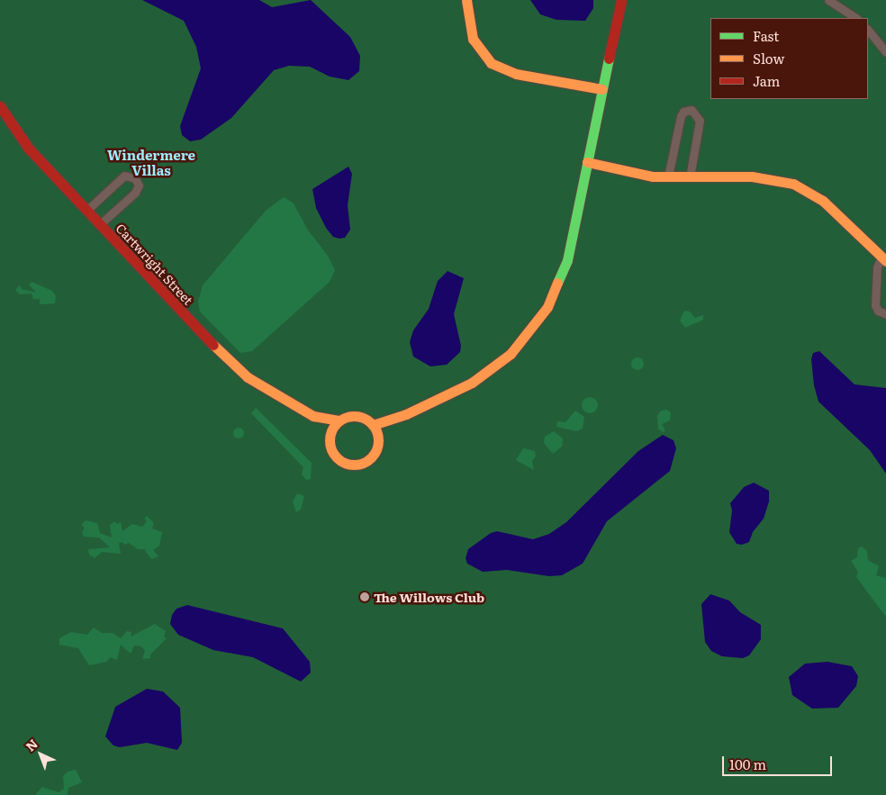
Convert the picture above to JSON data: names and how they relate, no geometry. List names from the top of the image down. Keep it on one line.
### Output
{"streets":{"street":["Cartwright Street"]},"districts":["Windermere Villas"],"places":["The Willows Club"],"legend":["Fast","Slow","Jam"],"scale_bar":"100 m","north":"top left"}
